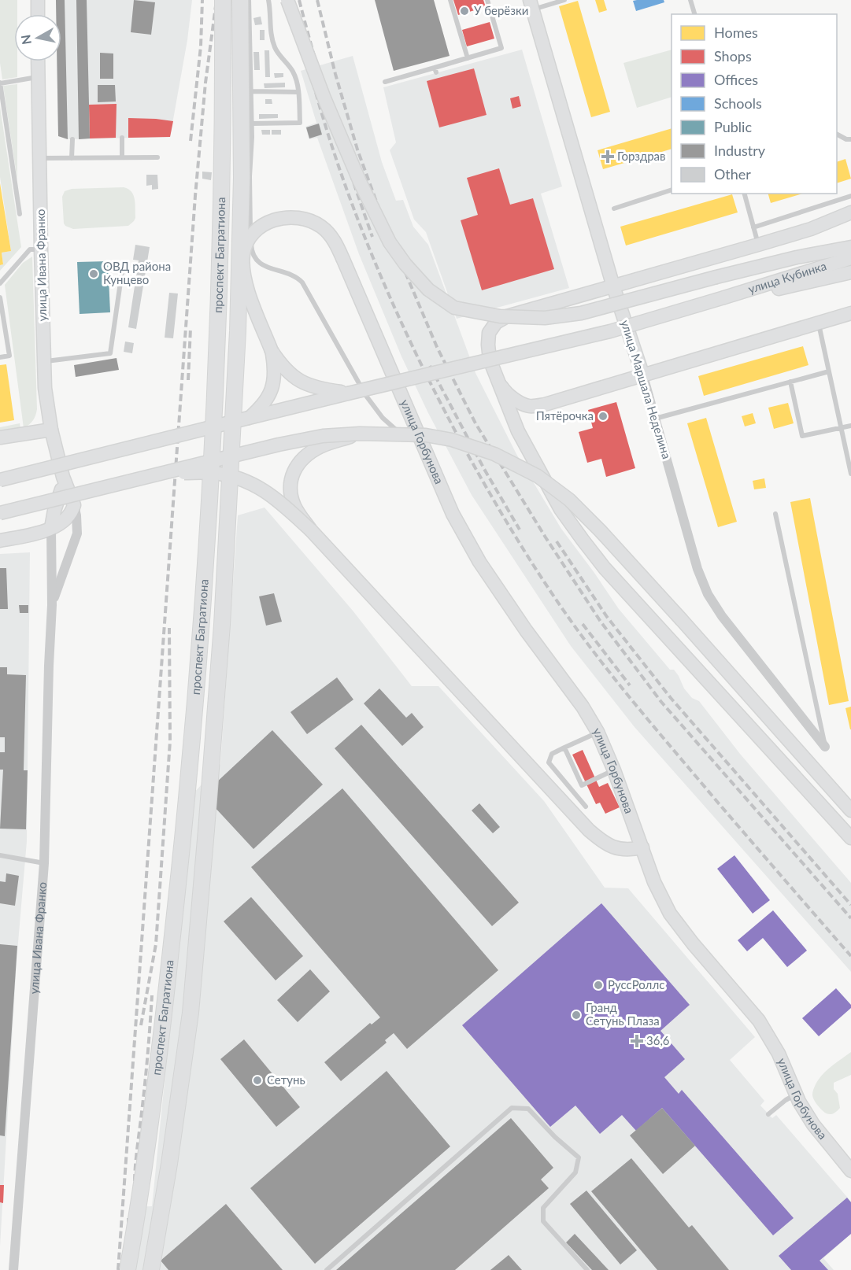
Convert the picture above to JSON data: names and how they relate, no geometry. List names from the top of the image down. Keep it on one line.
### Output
{"streets":{"main road":["проспект Багратиона"],"street":["улица Ивана Франко","улица Кубинка","улица Маршала Неделина","улица Горбунова"]},"places":{"other":["У берёзки","ОВД района Кунцево","Пятёрочка","РуссРоллс","Гранд Сетунь Плаза","Сетунь"],"health":["Горздрав","36,6"]},"legend":["Homes","Shops","Offices","Schools","Public","Industry","Other"],"north":"left"}
